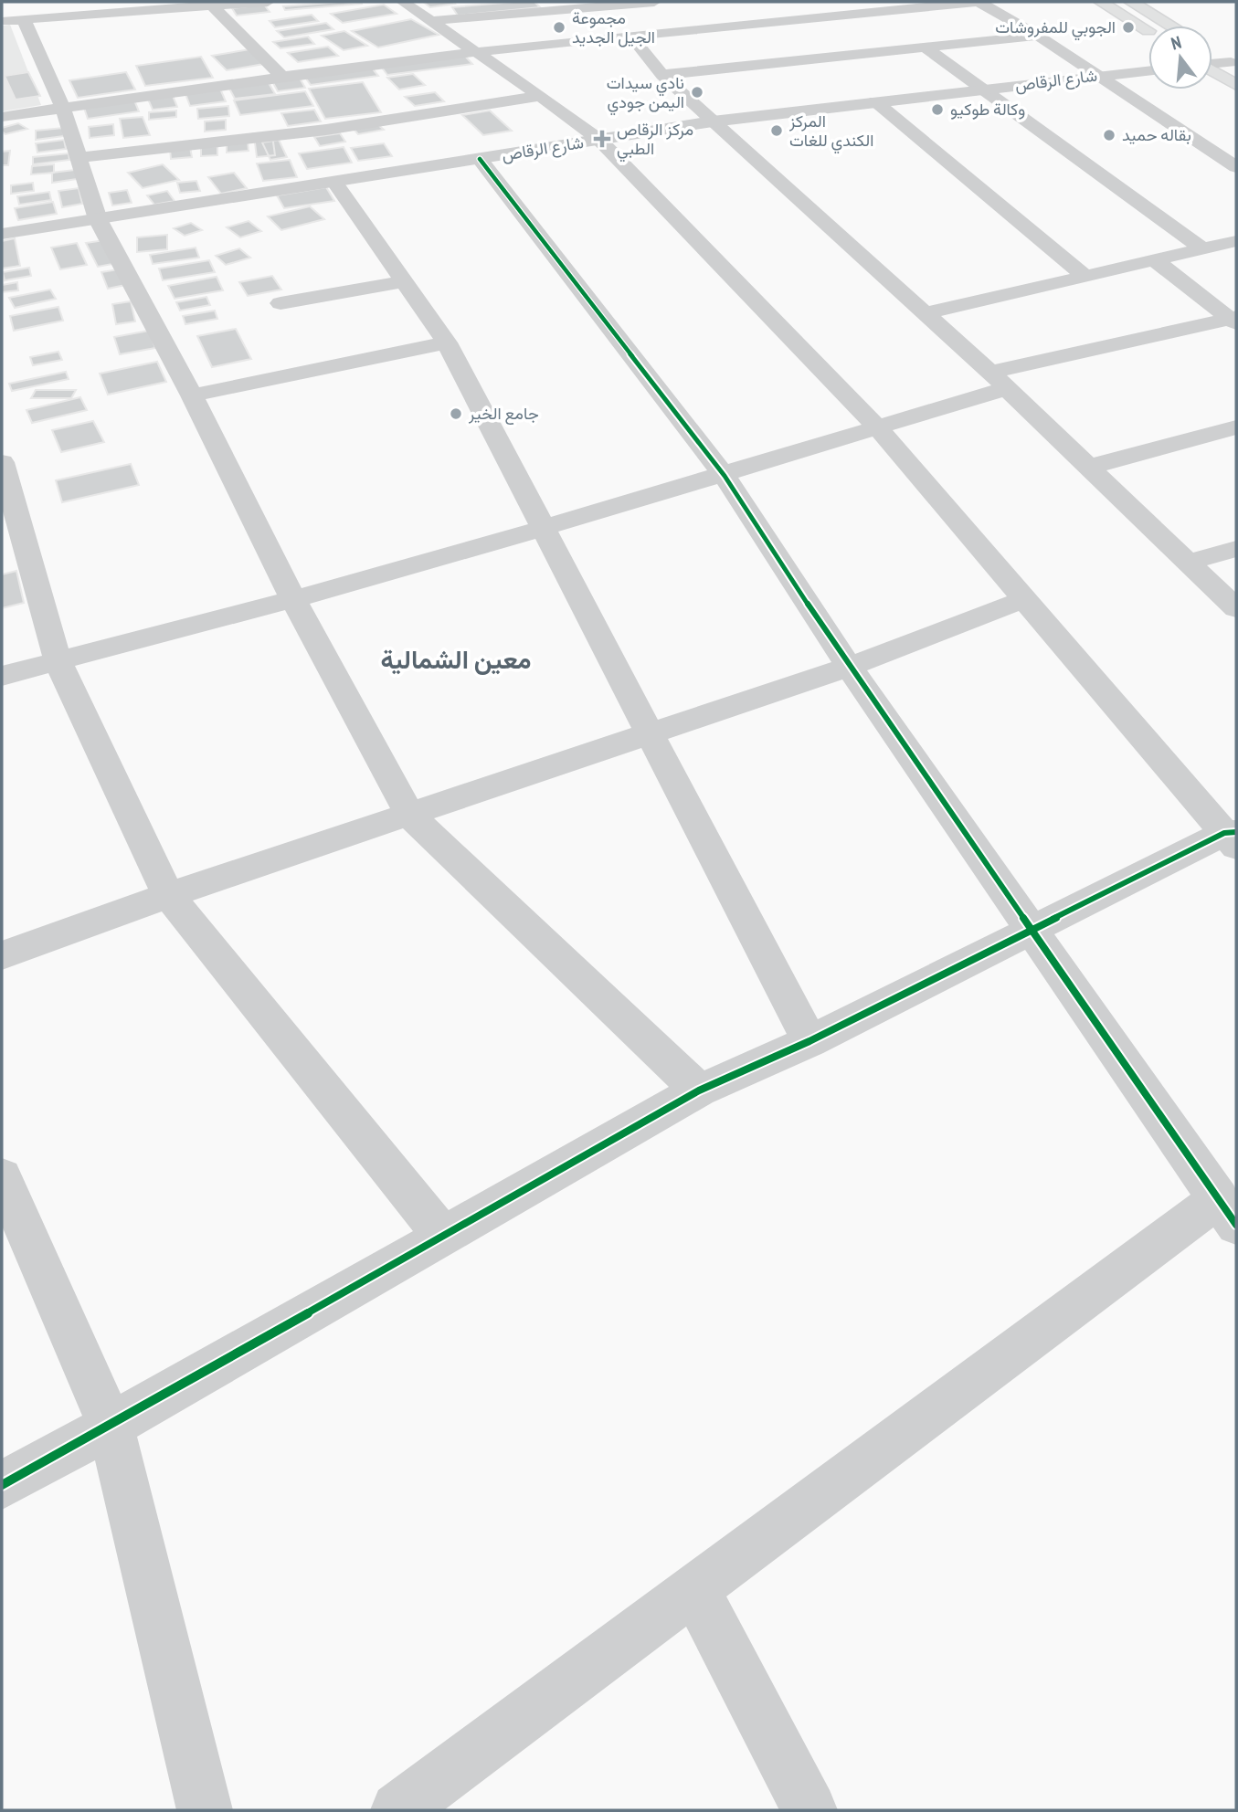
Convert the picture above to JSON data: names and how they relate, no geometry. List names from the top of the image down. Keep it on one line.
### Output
{"streets":{"street":["شارع الرقاص"]},"districts":["معين الشمالية"],"places":{"other":["مجموعة الجيل الجديد","الجوبي للمفروشات","نادي سيدات اليمن جودي","وكالة طوكيو","المركز الكندي للغات","بقاله حميد","جامع الخير"],"health":["مركز الرقاص الطبي"]},"north":"top"}
